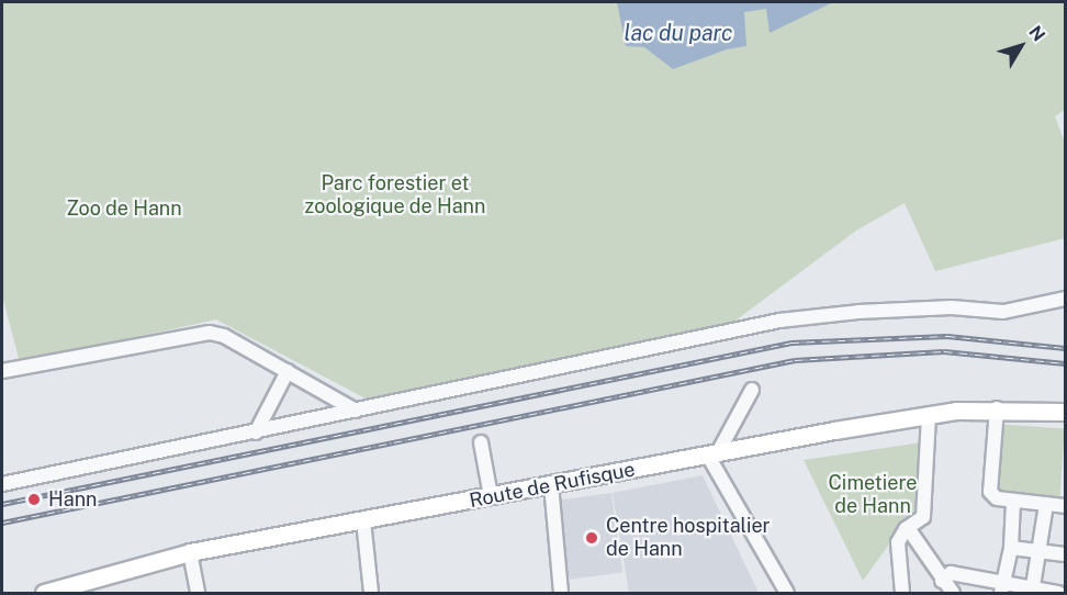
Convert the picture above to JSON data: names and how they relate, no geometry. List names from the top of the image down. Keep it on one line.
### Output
{"streets":{"main road":["Route de Rufisque"]},"water":["lac du parc"],"parks":["Parc forestier et zoologique de Hann","Zoo de Hann","Cimetiere de Hann"],"places":["Hann","Centre hospitalier de Hann"],"north":"top right"}
